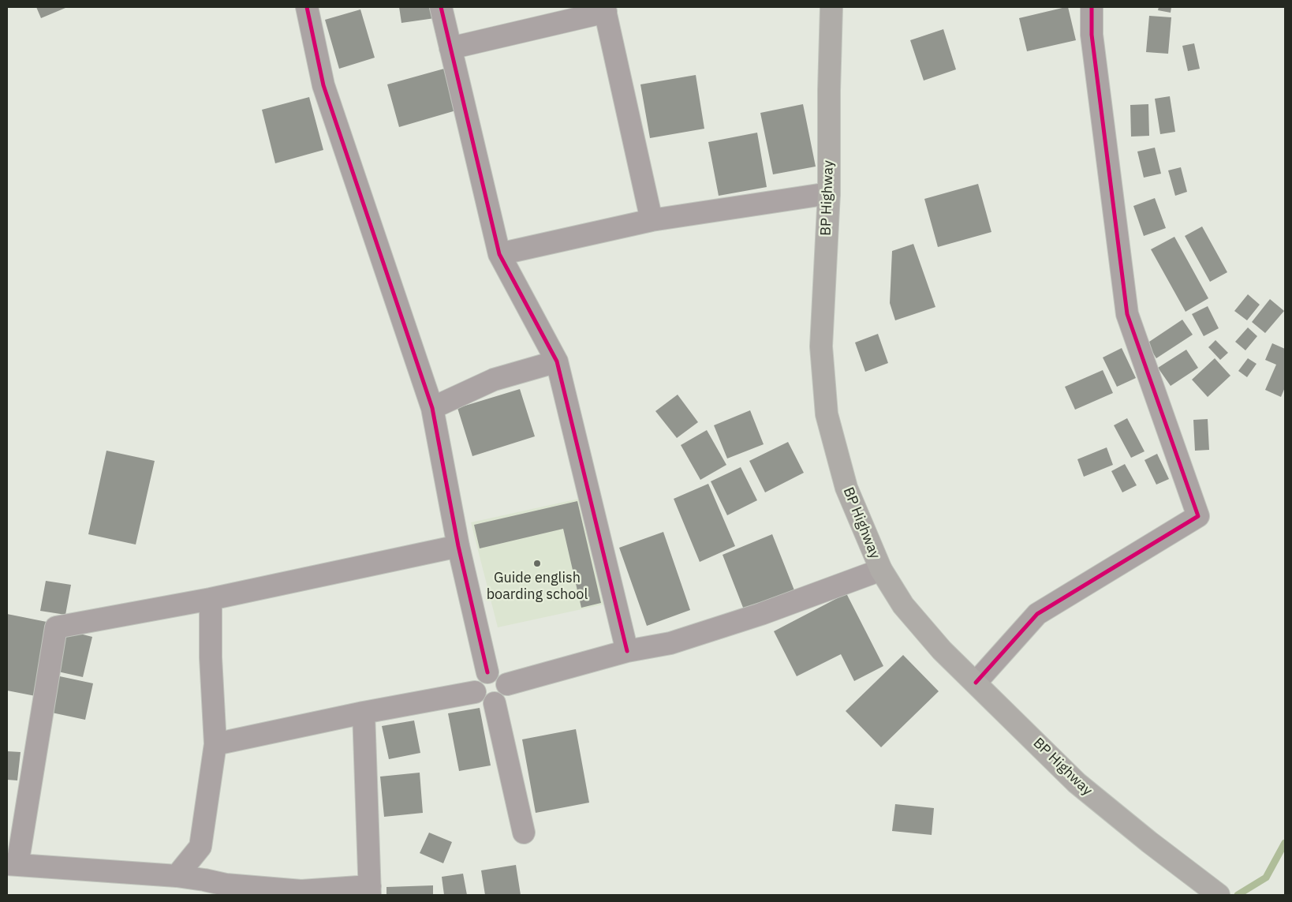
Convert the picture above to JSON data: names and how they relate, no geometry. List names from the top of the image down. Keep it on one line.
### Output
{"streets":{"highway":["BP Highway"]},"places":["Guide english boarding school"]}
